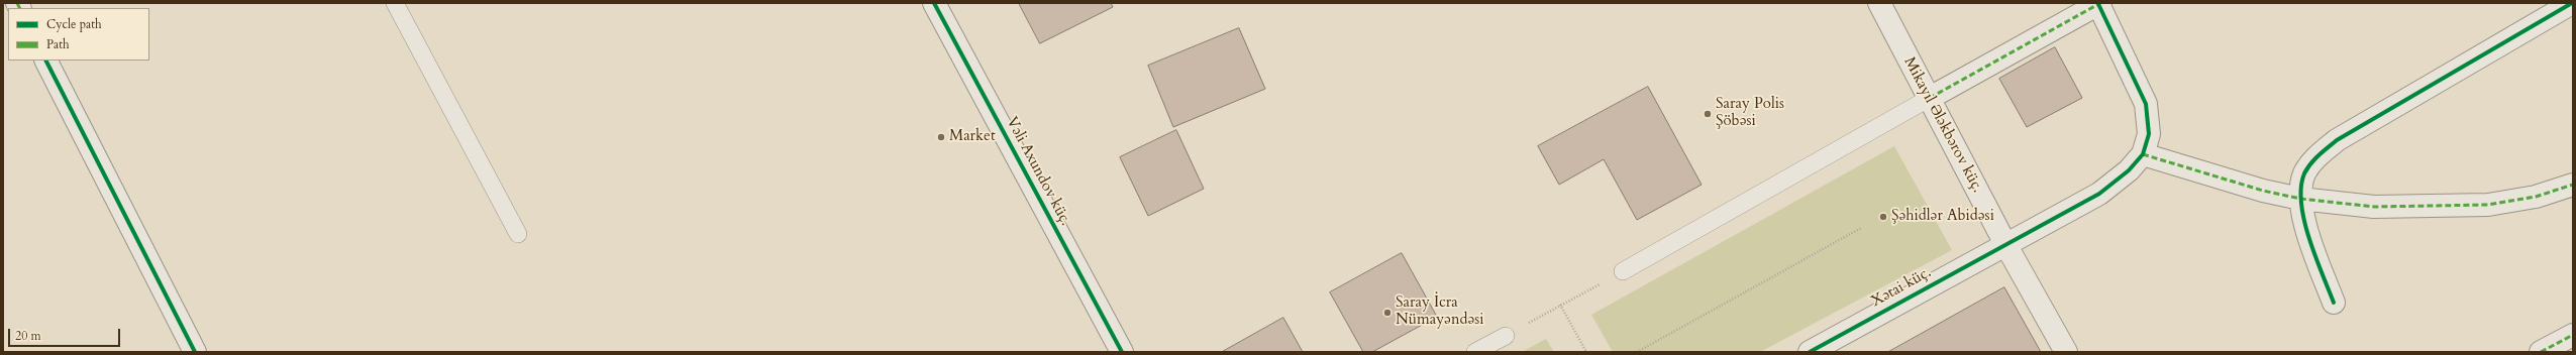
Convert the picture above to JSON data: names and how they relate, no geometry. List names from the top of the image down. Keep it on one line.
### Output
{"streets":{"street":["Mikayıl Ələkbərov küç.","Vəli Axundov küç.","Xətai küç."]},"crossings":[["Mikayıl Ələkbərov küç.","Xətai küç."]],"places":["Saray Polis Şöbəsi","Market","Şəhidlər Abidəsi","Saray İcra Nümayəndəsi"],"legend":["Cycle path","Path"],"scale_bar":"20 m"}
